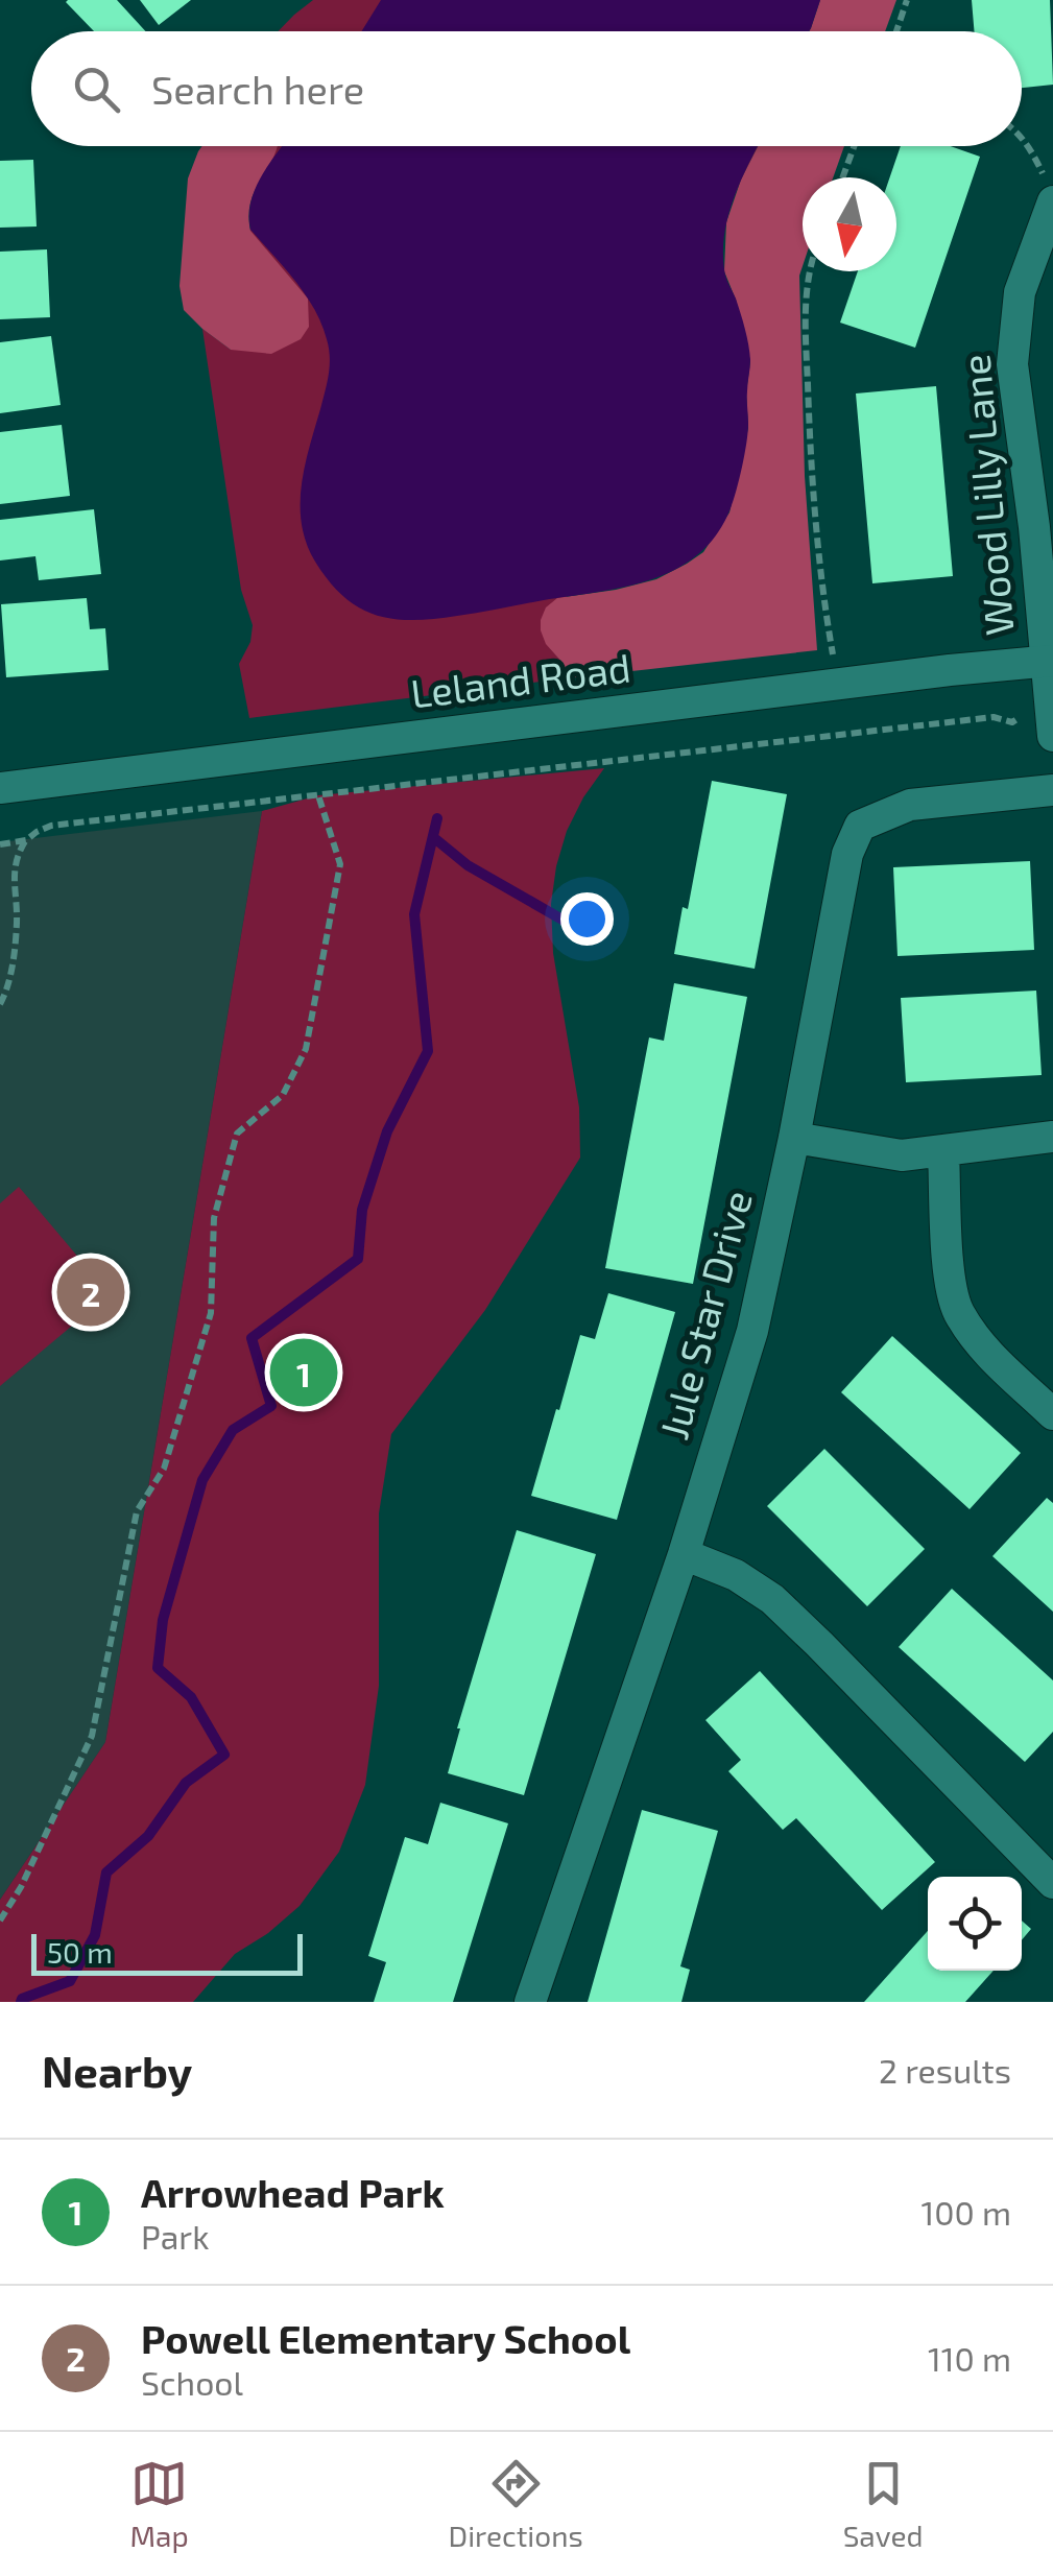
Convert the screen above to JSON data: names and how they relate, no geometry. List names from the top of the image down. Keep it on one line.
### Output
{"streets":{"street":["Wood Lilly Lane","Leland Road","Jule Star Drive"]},"crossings":[["Wood Lilly Lane","Leland Road"]],"scale_bar":"50 m","north":"bottom","page":{"search":"Search here","pins":["2","1"],"scale":"50 m","heading":["Nearby","2 results"],"list":[{"mark":"1","name":"Arrowhead Park","note":"Park","value":"100 m"},{"mark":"2","name":"Powell Elementary School","note":"School","value":"110 m"}],"nav":["Map","Directions","Saved"]}}
